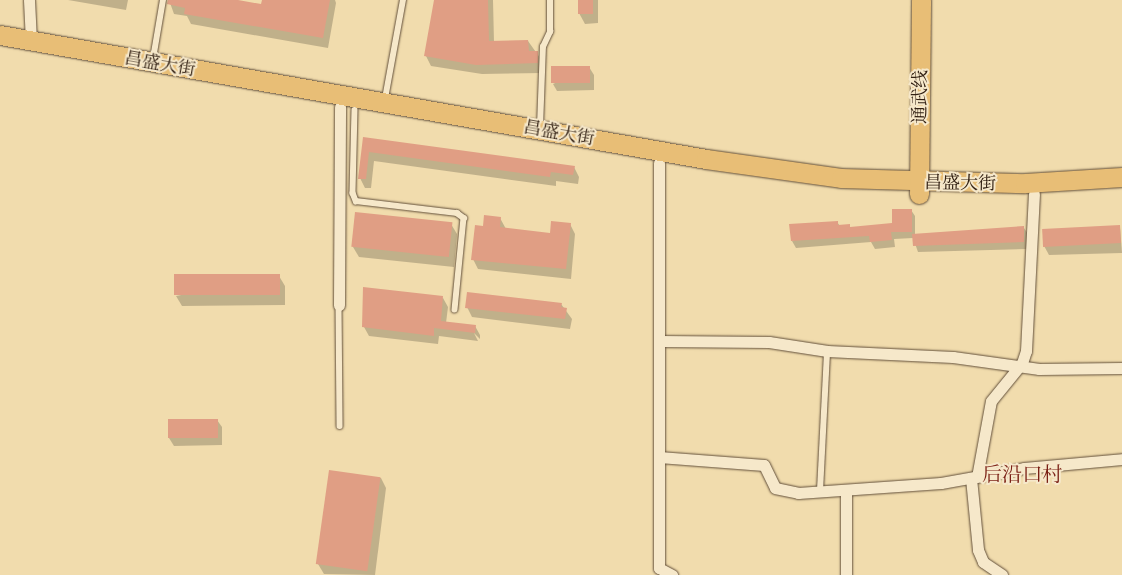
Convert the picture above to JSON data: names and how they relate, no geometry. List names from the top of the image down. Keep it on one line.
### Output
{"streets":{"highway":["昌盛大街","通武线"]},"crossings":[["昌盛大街","通武线"]],"districts":["后沿口村"]}
